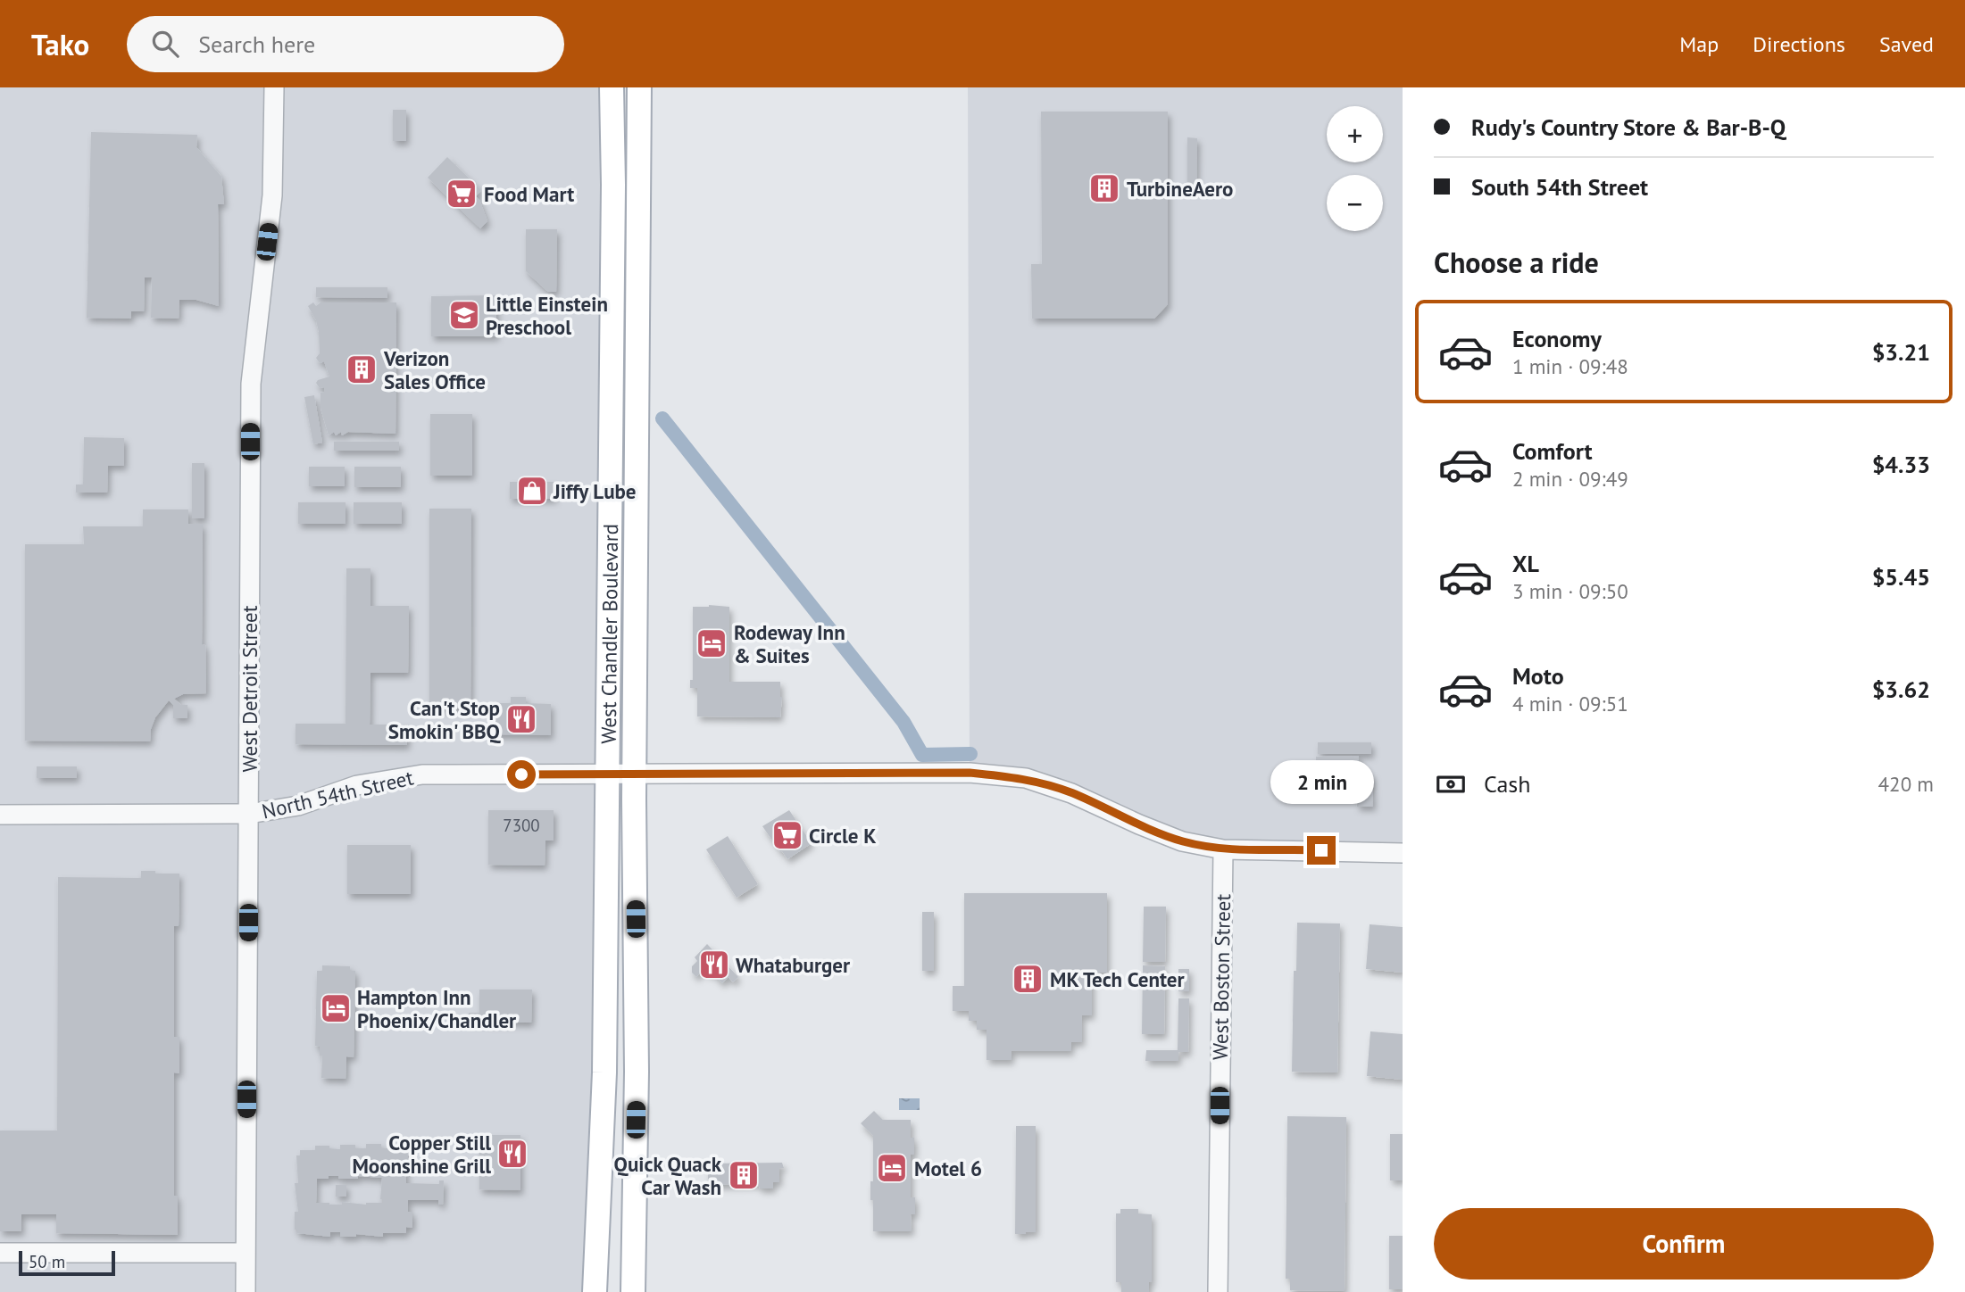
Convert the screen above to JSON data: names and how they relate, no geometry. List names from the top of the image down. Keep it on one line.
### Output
{"streets":{"main road":["West Chandler Boulevard"],"street":["West Detroit Street","North 54th Street","West Boston Street"]},"crossings":[["West Chandler Boulevard","North 54th Street"],["West Detroit Street","North 54th Street"],["North 54th Street","West Boston Street"]],"places":{"building":["TurbineAero","Verizon Sales Office","MK Tech Center","Quick Quack Car Wash"],"supermarket":["Food Mart","Circle K"],"school or university":["Little Einstein Preschool"],"shop":["Jiffy Lube"],"hotel":["Rodeway Inn & Suites","Hampton Inn Phoenix/Chandler","Motel 6"],"restaurant":["Can't Stop Smokin' BBQ","Whataburger","Copper Still Moonshine Grill"]},"house_numbers":["7300"],"scale_bar":"50 m","page":{"header":"Tako","search":"Search here","nav":["Map","Directions","Saved"],"banner":["Rudy's Country Store & Bar-B-Q","South 54th Street"],"map_buttons":["+","−"],"heading":"Choose a ride","list":[{"name":"Economy","note":"1 min · 09:48","value":"$3.21"},{"name":"Comfort","note":"2 min · 09:49","value":"$4.33"},{"name":"XL","note":"3 min · 09:50","value":"$5.45"},{"name":"Moto","note":"4 min · 09:51","value":"$3.62"}],"pay":["Cash","420 m"],"bubble":"2 min","buttons":"Confirm","scale":"50 m"}}
